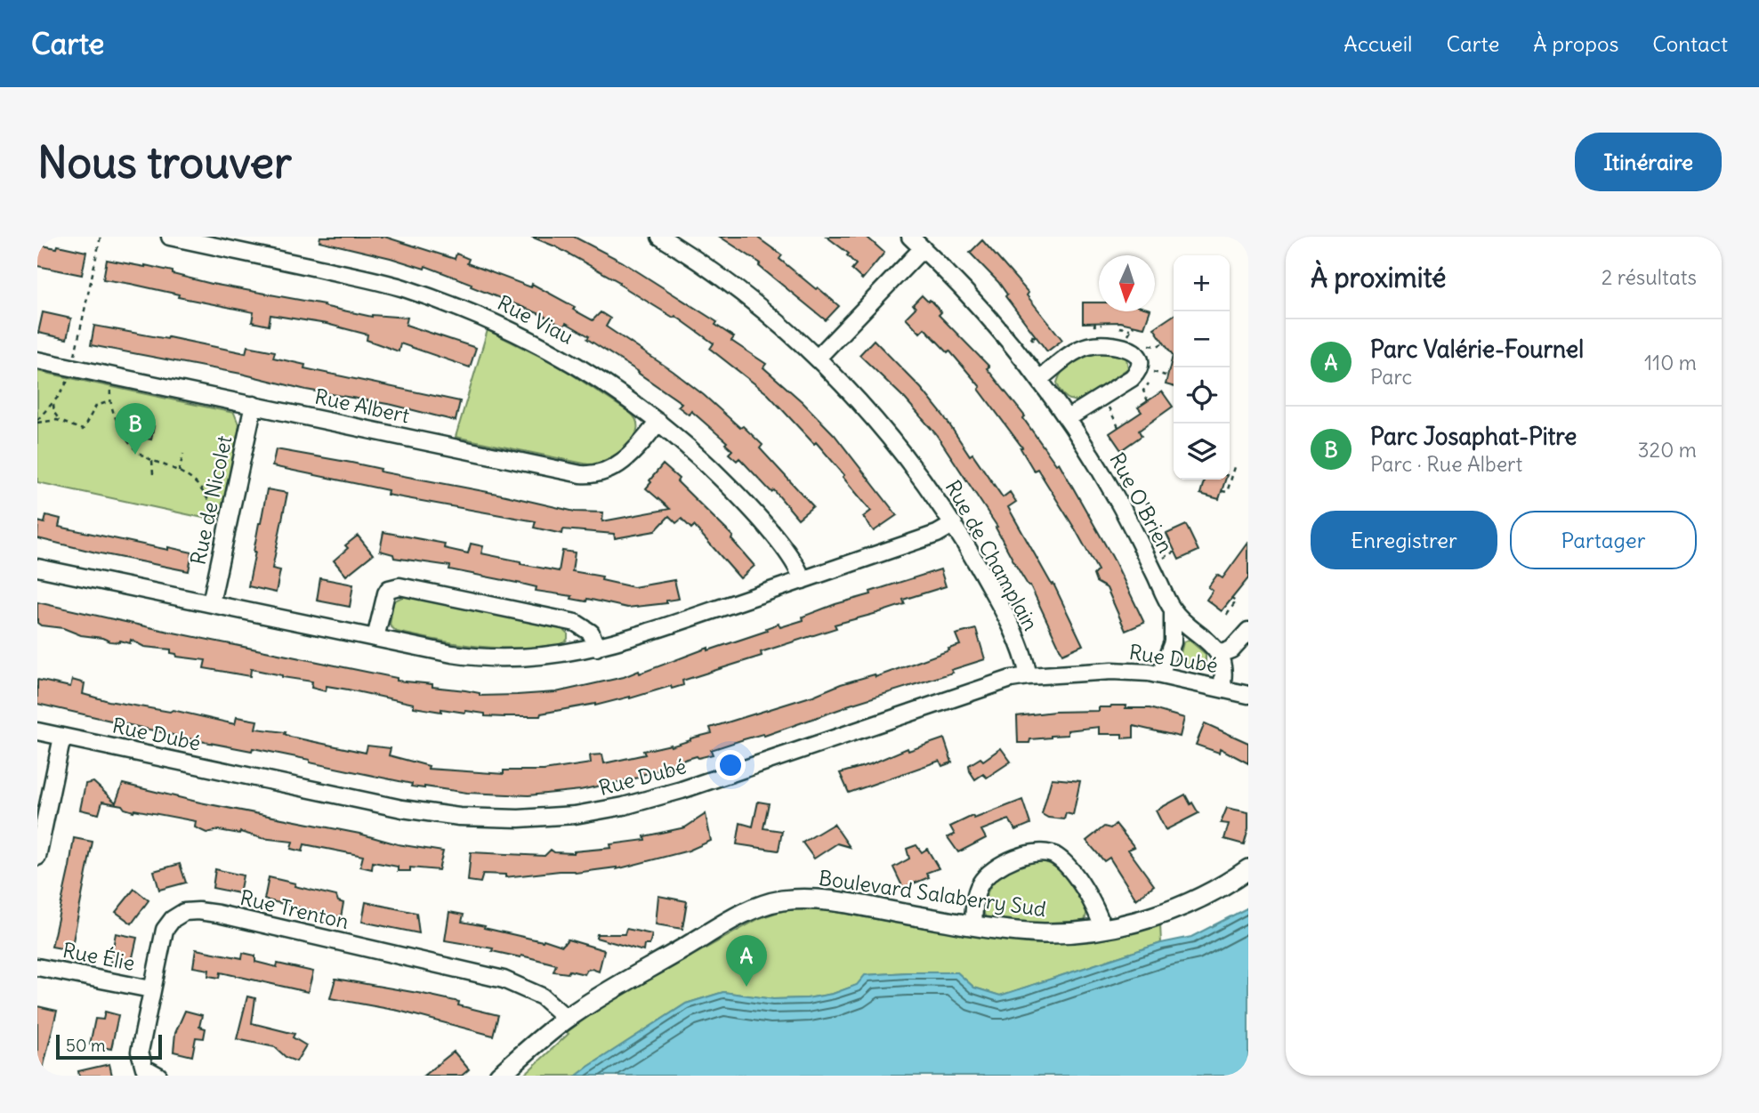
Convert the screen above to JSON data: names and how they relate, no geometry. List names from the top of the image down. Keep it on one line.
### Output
{"streets":{"street":["Rue Viau","Rue Albert","Rue de Nicolet","Rue O'Brien","Rue de Champlain","Rue Dubé","Boulevard Salaberry Sud","Rue Trenton","Rue Élie"]},"crossings":[["Rue Viau","Rue Albert"],["Rue Albert","Rue de Nicolet"],["Rue O'Brien","Rue Dubé"],["Rue de Champlain","Rue Dubé"],["Boulevard Salaberry Sud","Rue Trenton"],["Rue Trenton","Rue Élie"]],"scale_bar":"50 m","north":"bottom","page":{"header":"Carte","nav":["Accueil","Carte","À propos","Contact"],"buttons":["Itinéraire",["Enregistrer","Partager"]],"title":"Nous trouver","heading":["À proximité","2 résultats"],"map_buttons":["+","−"],"list":[{"mark":"A","name":"Parc Valérie-Fournel","note":"Parc","value":"110 m"},{"mark":"B","name":"Parc Josaphat-Pitre","note":"Parc · Rue Albert","value":"320 m"}],"pins":["B","A"],"scale":"50 m"}}
